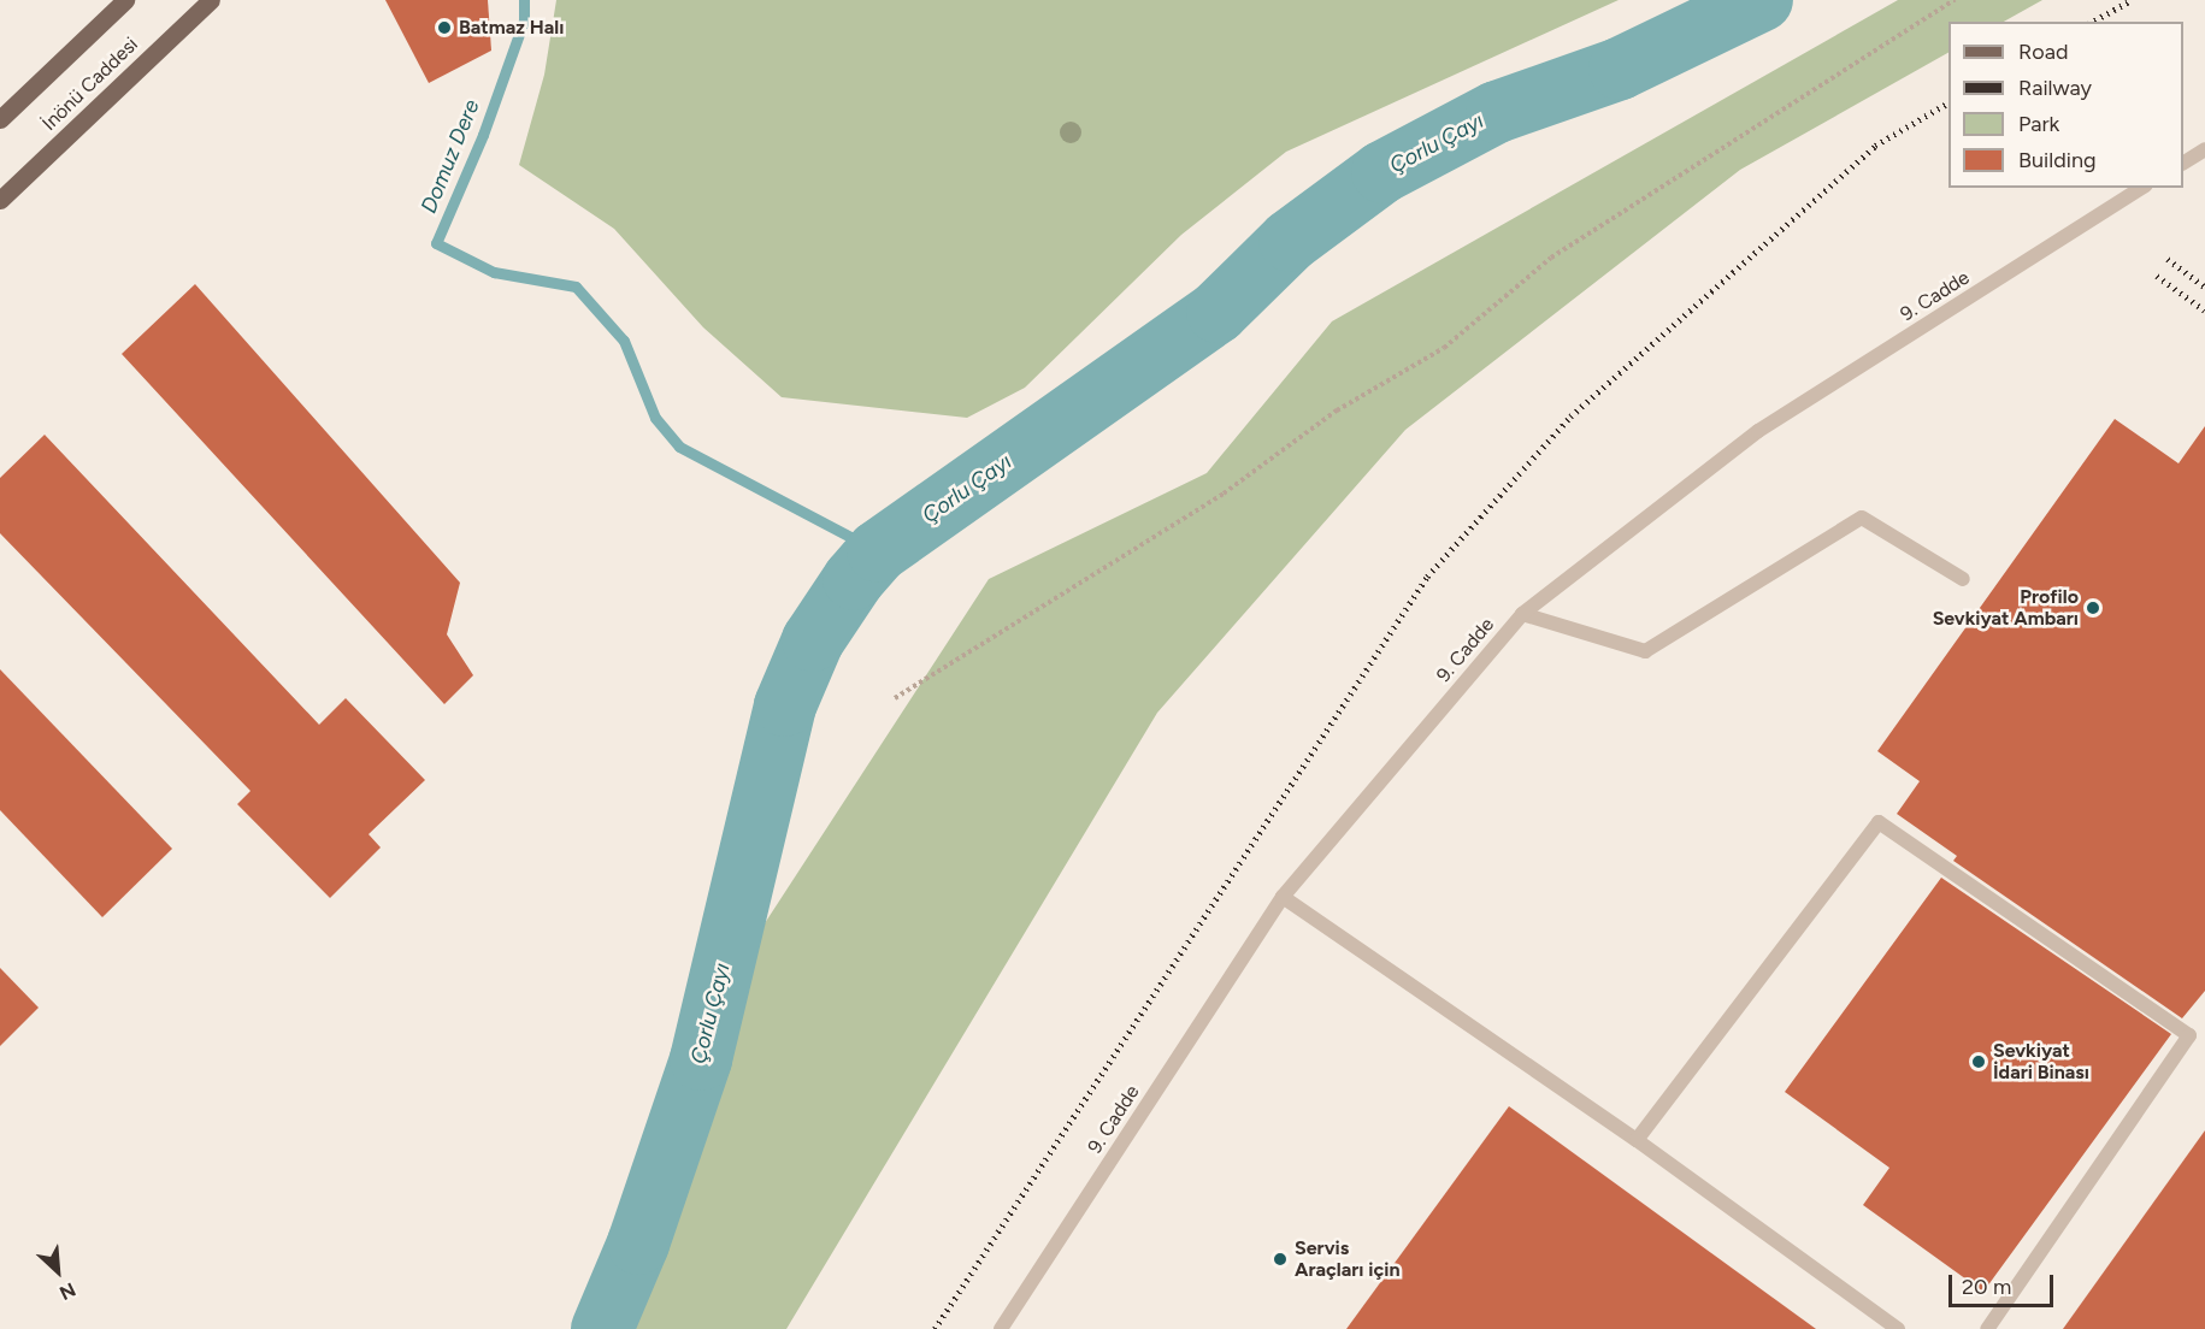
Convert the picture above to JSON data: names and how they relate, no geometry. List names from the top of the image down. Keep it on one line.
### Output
{"streets":{"main road":["İnönü Caddesi"],"lane":["9. Cadde"]},"water":["Çorlu Çayı","Domuz Dere"],"places":["Batmaz Halı","Profilo Sevkiyat Ambarı","Sevkiyat İdari Binası","Servis Araçları için"],"legend":["Road","Railway","Park","Building"],"scale_bar":"20 m","north":"bottom right"}
